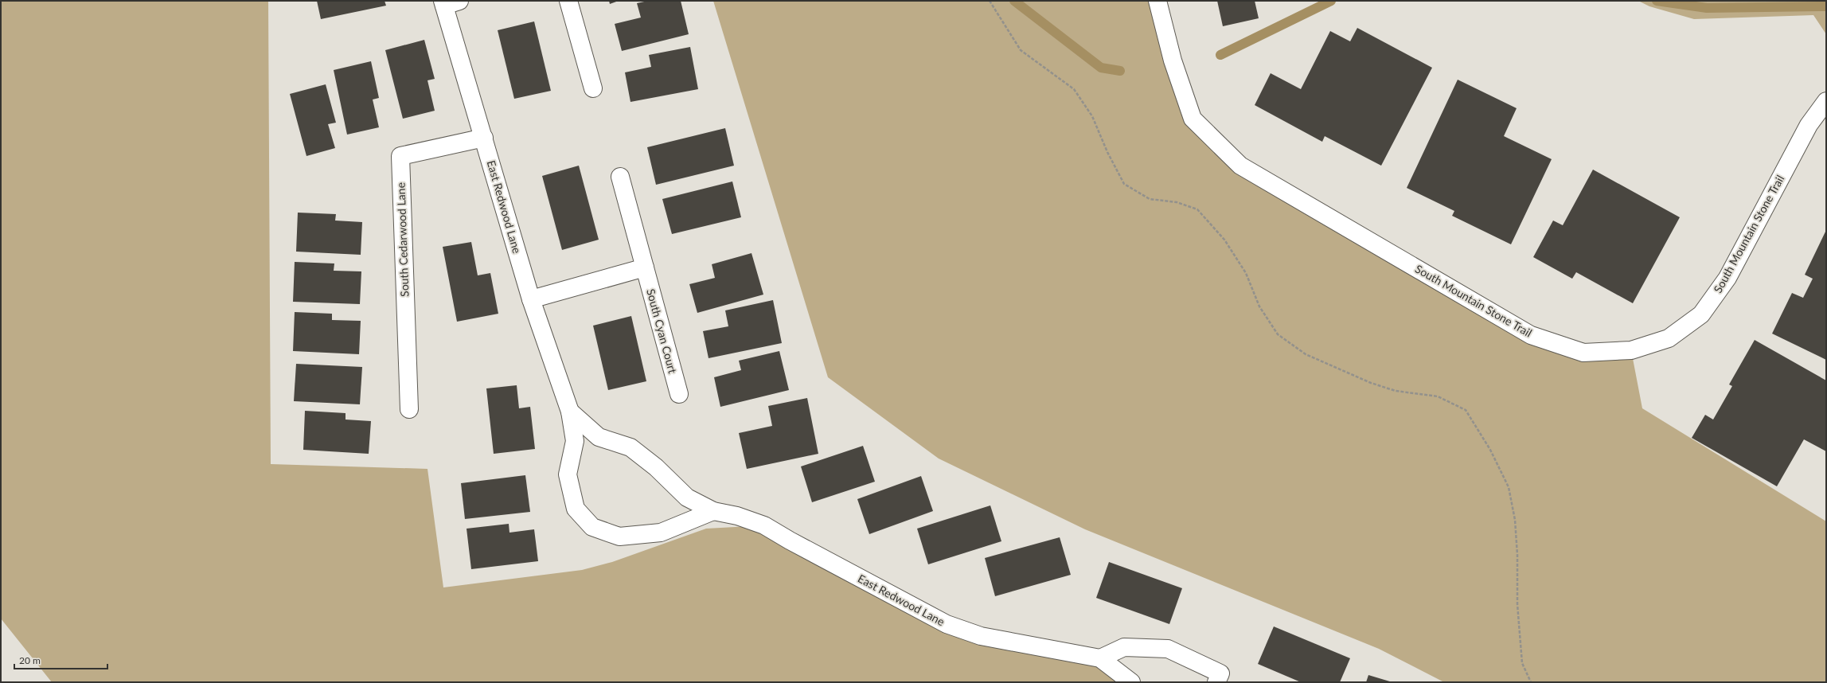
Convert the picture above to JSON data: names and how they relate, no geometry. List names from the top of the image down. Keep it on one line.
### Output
{"streets":{"street":["East Redwood Lane","South Mountain Stone Trail","South Cedarwood Lane","South Cyan Court"]},"crossings":[["East Redwood Lane","South Cedarwood Lane"]],"scale_bar":"20 m"}
